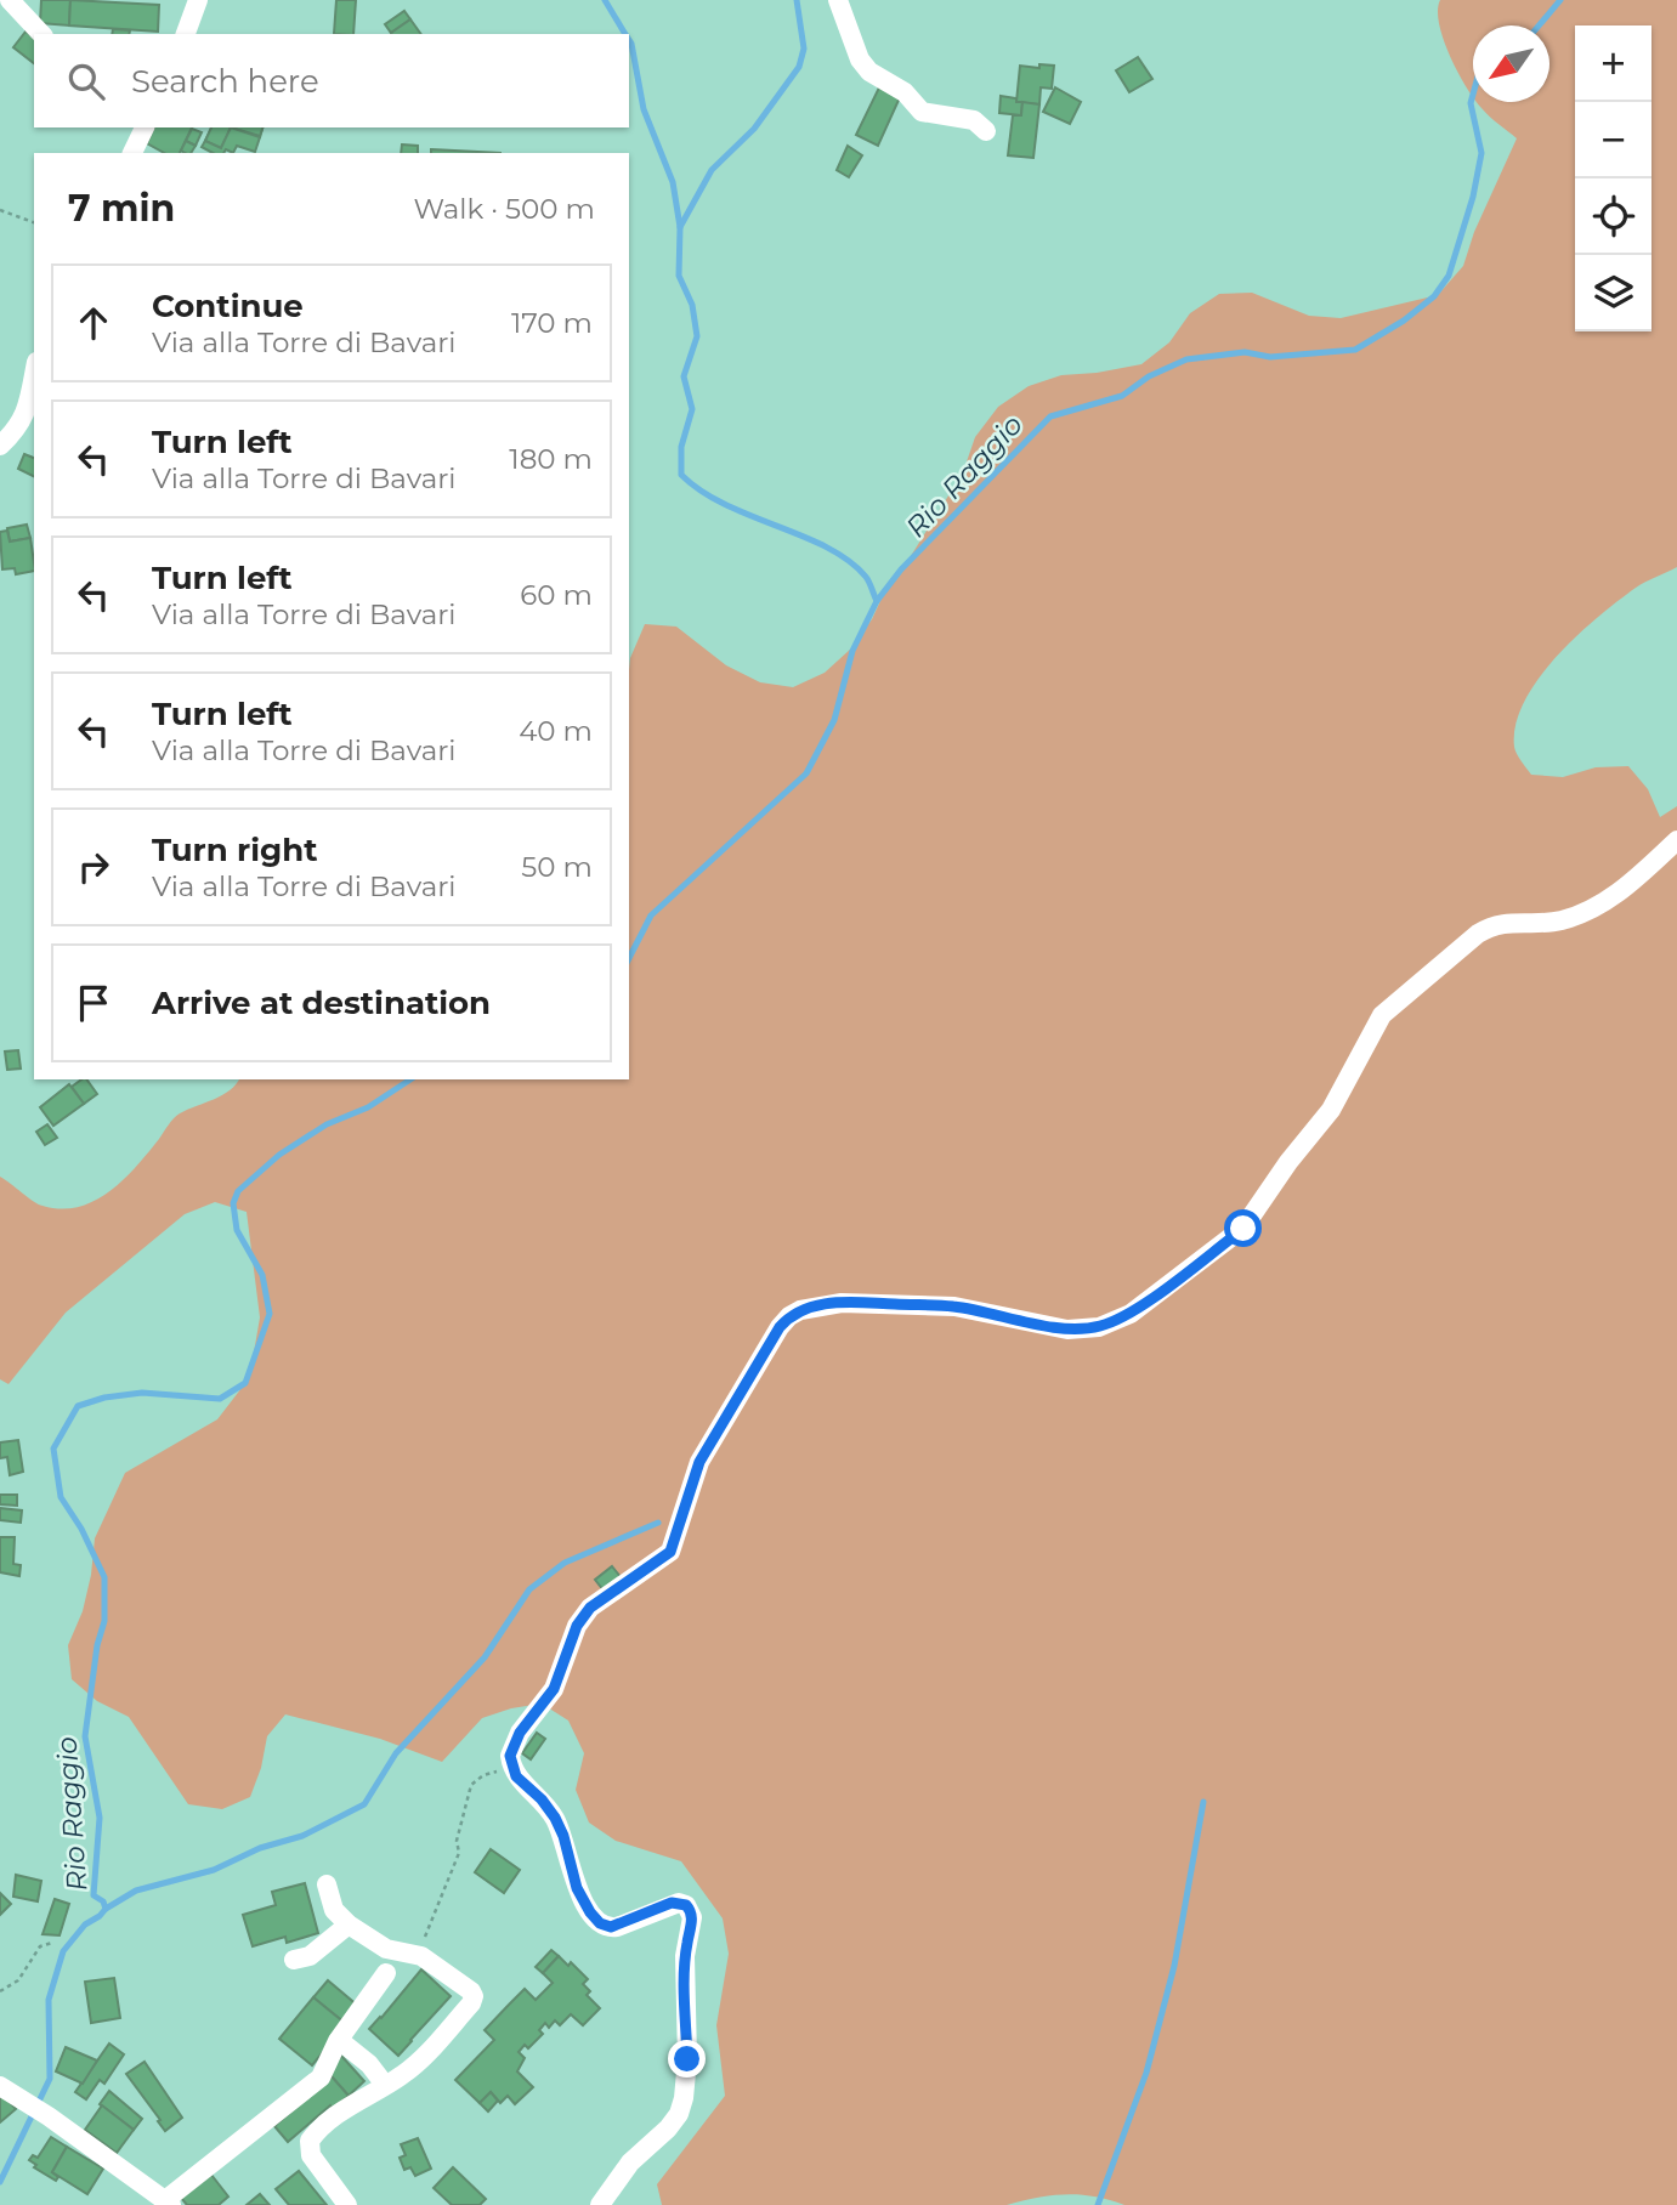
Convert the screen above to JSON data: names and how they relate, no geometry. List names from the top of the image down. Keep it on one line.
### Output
{"water":["Rio Raggio"],"north":"bottom left","page":{"map_buttons":["+","−"],"search":"Search here","heading":["7 min","Walk · 500 m"],"list":[["Continue","Via alla Torre di Bavari","170 m"],["Turn left","Via alla Torre di Bavari","180 m"],["Turn left","Via alla Torre di Bavari","60 m"],["Turn left","Via alla Torre di Bavari","40 m"],["Turn right","Via alla Torre di Bavari","50 m"],"Arrive at destination"]}}
